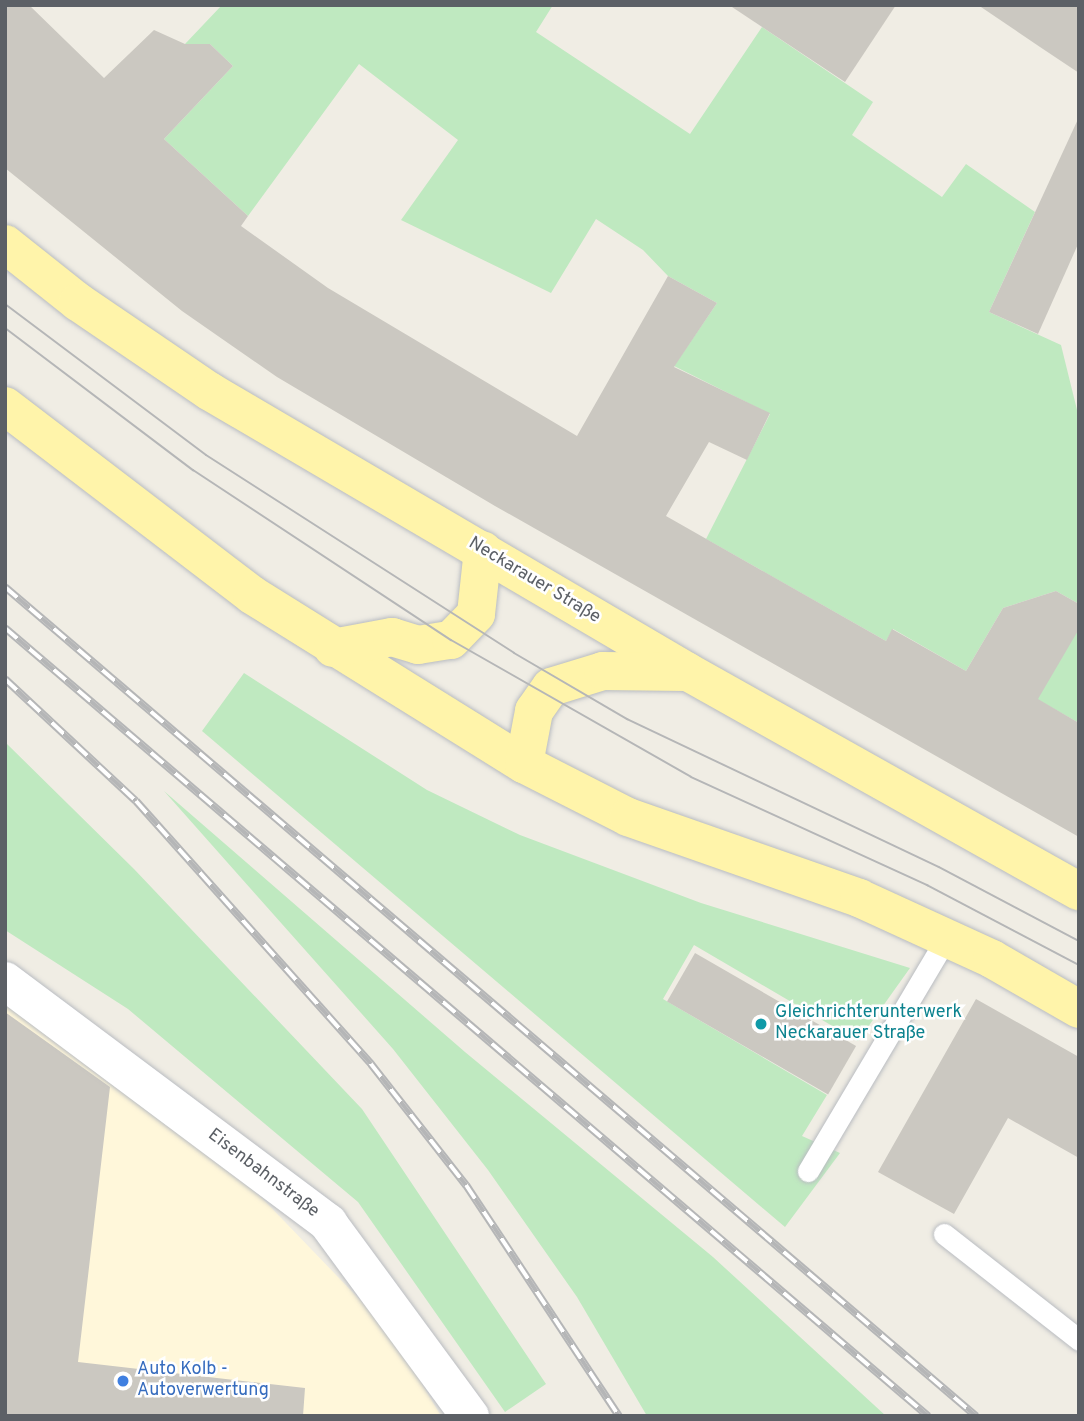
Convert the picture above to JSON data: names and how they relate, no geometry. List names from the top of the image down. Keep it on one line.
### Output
{"streets":{"main road":["Neckarauer Straße"],"street":["Eisenbahnstraße"]},"places":["Gleichrichterunterwerk Neckarauer Straße","Auto Kolb - Autoverwertung"]}
